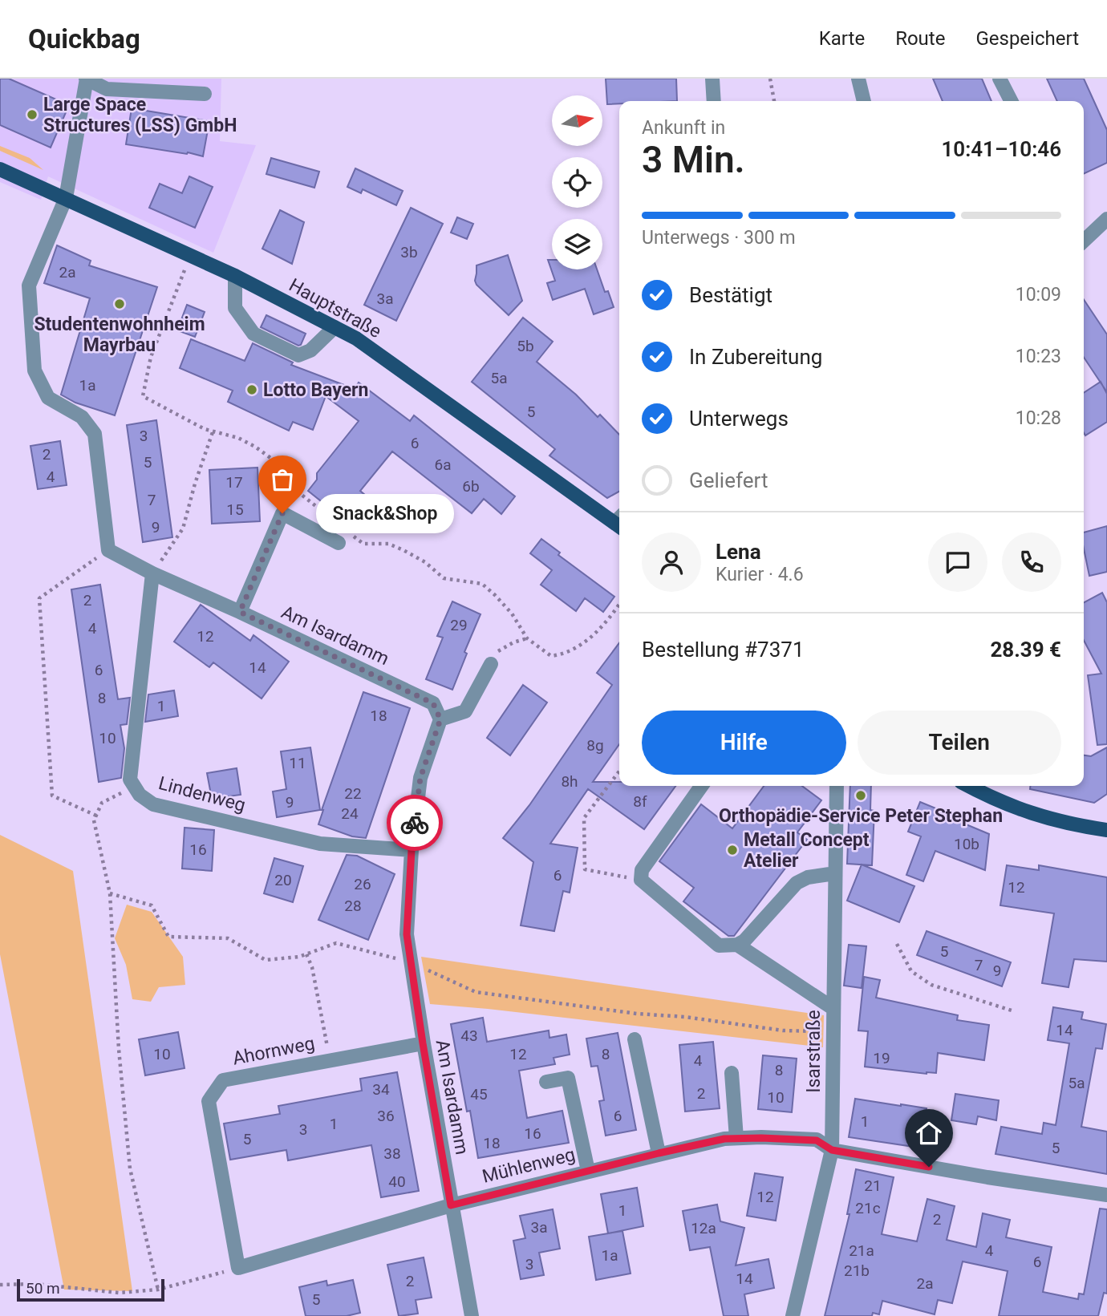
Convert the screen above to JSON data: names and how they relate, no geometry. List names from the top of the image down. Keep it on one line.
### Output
{"streets":{"main road":["Hauptstraße"],"street":["Am Isardamm","Lindenweg","Ahornweg","Isarstraße","Mühlenweg"]},"crossings":[["Am Isardamm","Lindenweg"],["Am Isardamm","Ahornweg"],["Am Isardamm","Mühlenweg"],["Ahornweg","Mühlenweg"],["Isarstraße","Mühlenweg"]],"places":["Large Space Structures (LSS) GmbH","Studentenwohnheim Mayrbau","Lotto Bayern","Snack&Shop","Orthopädie-Service Peter Stephan","Metall Concept Atelier"],"house_numbers":["3b","2a","3a","5b","5a","1a","5","3","6","2","5","6a","4","17","6b","7","15","9","2","29","4","12","14","6","8","1","18","10","8g","11","8h","22","8f","9","24","10b","16","6","20","26","12","28","5","7","9","14","43","10","12","8","19","4","8","5a","34","2","45","10","36","6","1","1","3","16","5","18","5","38","40","21","12","21c","1","2","3a","12a","21a","4","1a","6","3","21b","14","2","2a","5"],"scale_bar":"50 m","north":"right","page":{"header":"Quickbag","nav":["Karte","Route","Gespeichert"],"heading":["3 Min.","Ankunft in","10:41–10:46"],"panel":["Lena","Kurier · 4.6","Bestellung #7371","28.39 €"],"bar":"Unterwegs · 300 m","list":[["Bestätigt","10:09"],["In Zubereitung","10:23"],["Unterwegs","10:28"],"Geliefert"],"bubble":"Snack&Shop","buttons":["Hilfe","Teilen"],"scale":"50 m"}}
